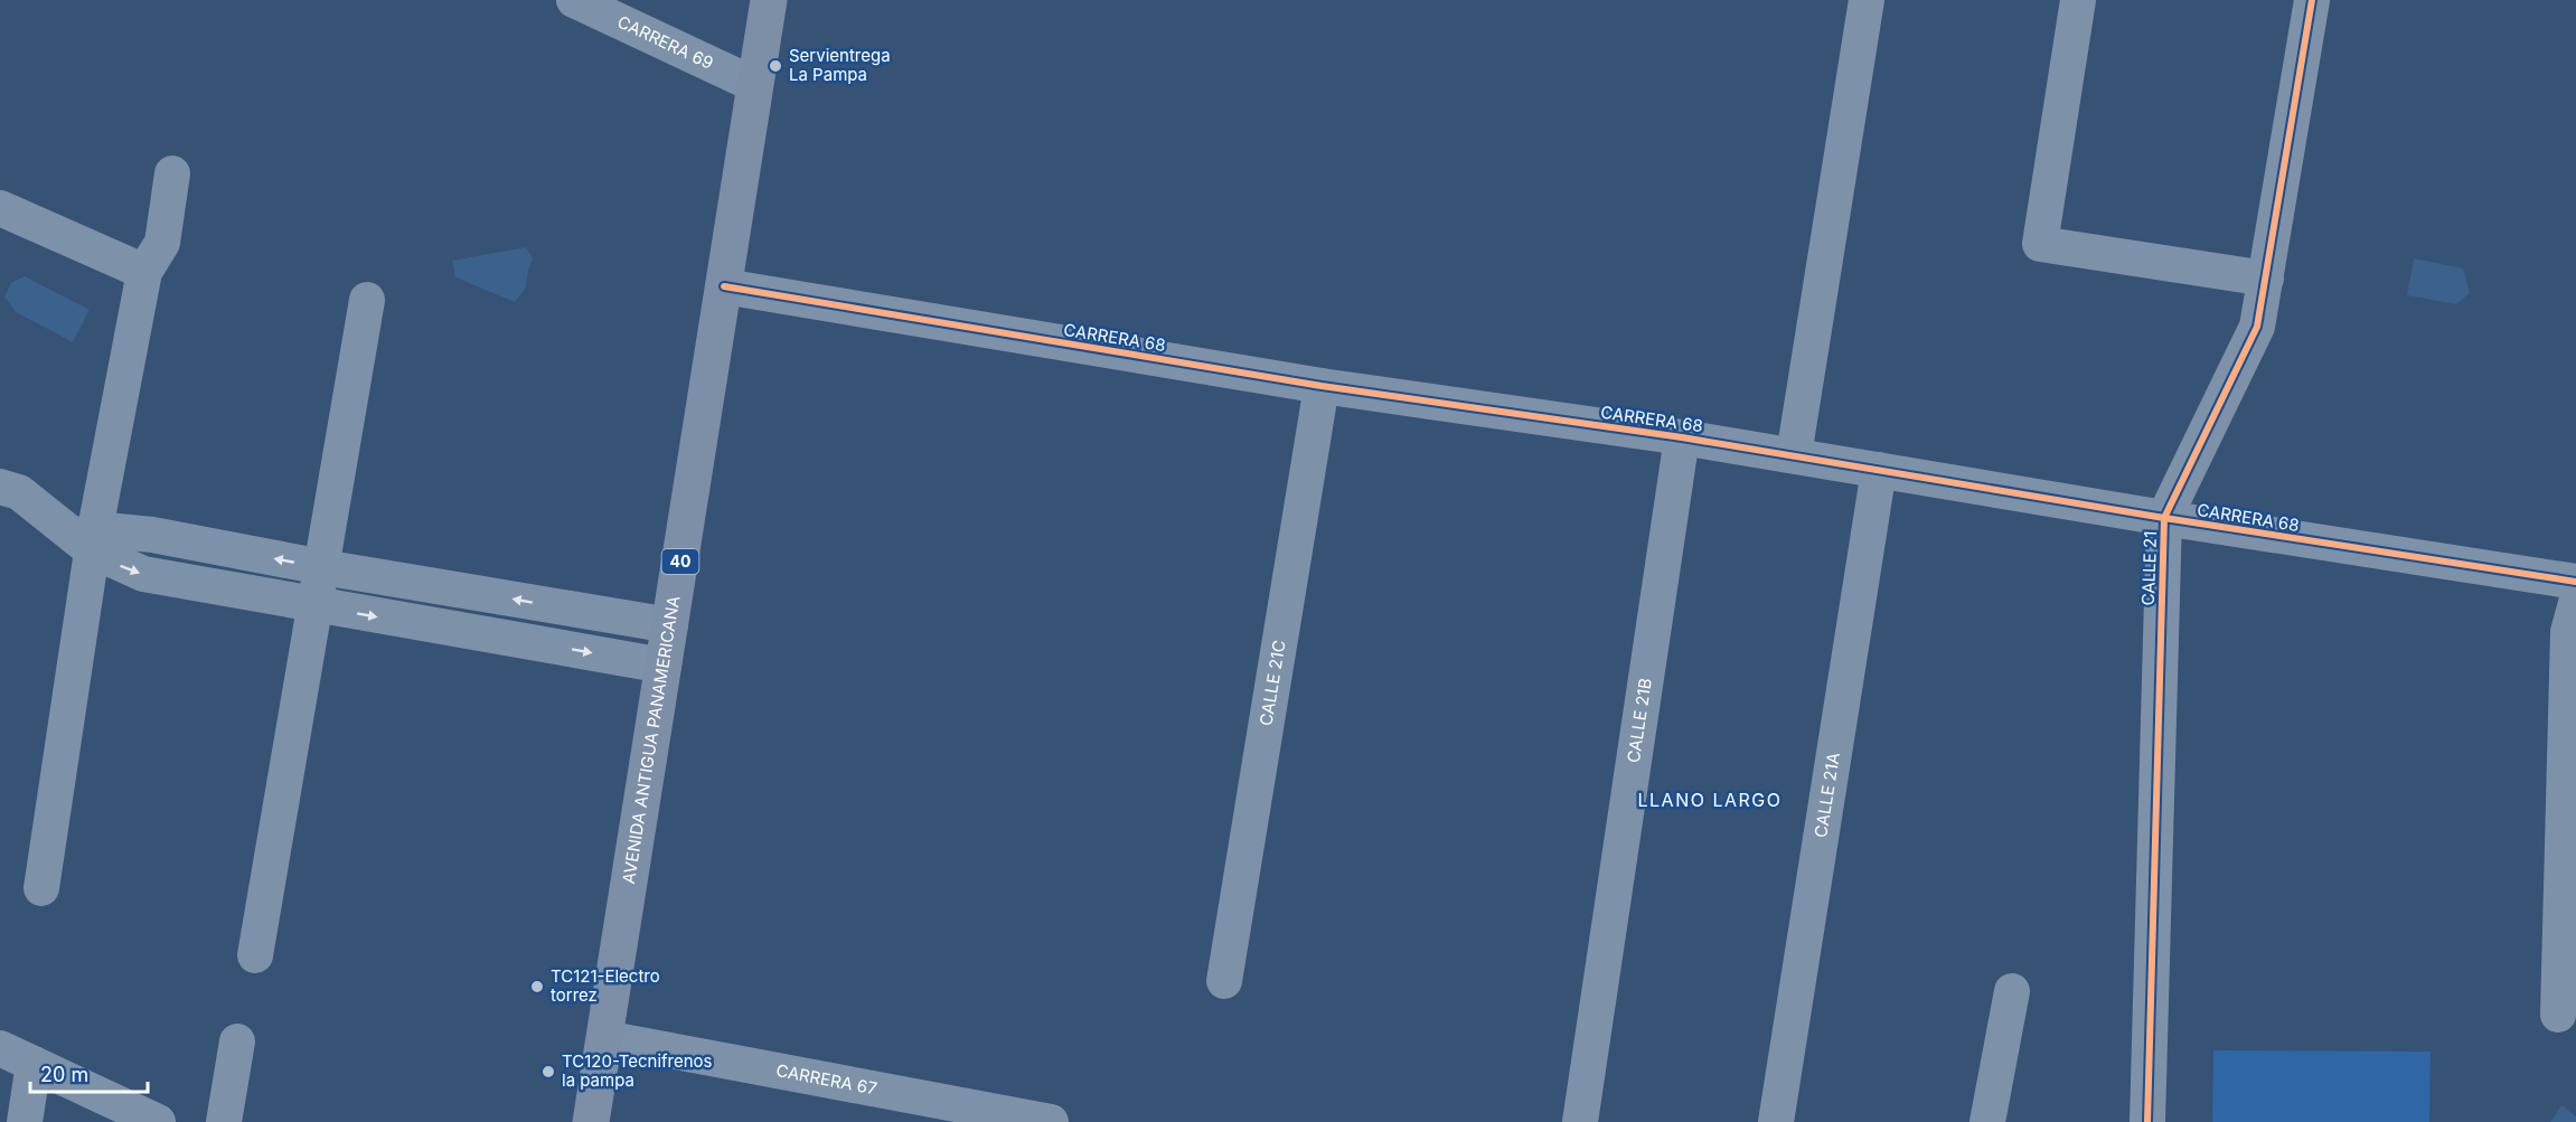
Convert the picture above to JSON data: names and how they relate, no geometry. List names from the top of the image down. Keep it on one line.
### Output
{"streets":{"main road":["40","AVENIDA ANTIGUA PANAMERICANA"],"street":["CARRERA 69","CARRERA 68","CALLE 21","CALLE 21C","CALLE 21B","CALLE 21A","CARRERA 67"]},"crossings":[["CARRERA 69","AVENIDA ANTIGUA PANAMERICANA"],["CARRERA 68","CALLE 21"],["CARRERA 68","CALLE 21C"],["CARRERA 68","CALLE 21B"],["CARRERA 68","AVENIDA ANTIGUA PANAMERICANA"],["CARRERA 68","CALLE 21A"],["AVENIDA ANTIGUA PANAMERICANA","CARRERA 67"]],"districts":["LLANO LARGO"],"places":["Servientrega La Pampa","TC121-Electro torrez","TC120-Tecnifrenos la pampa"],"scale_bar":"20 m"}
